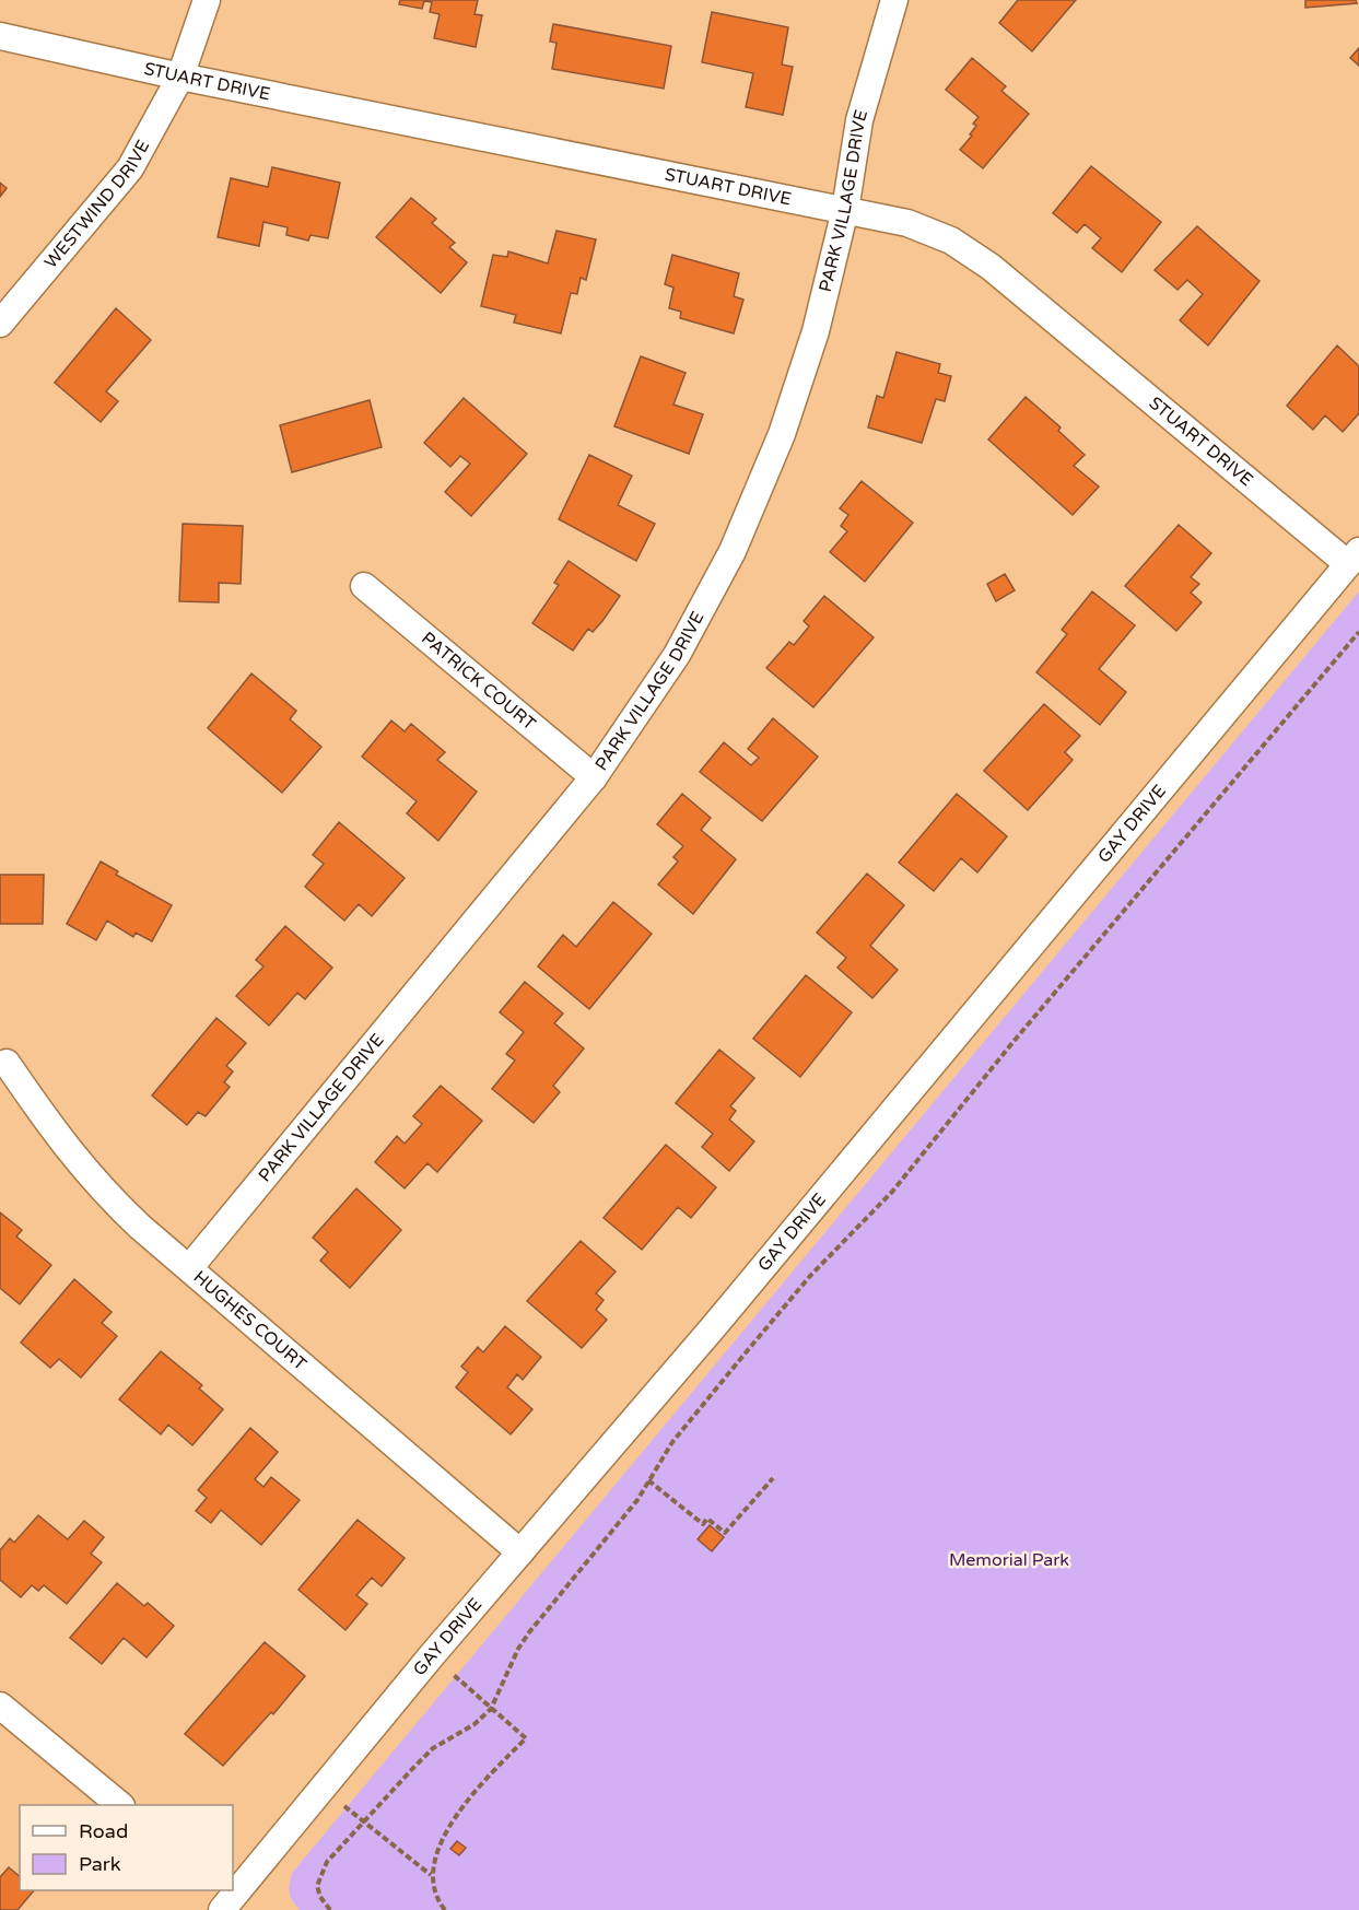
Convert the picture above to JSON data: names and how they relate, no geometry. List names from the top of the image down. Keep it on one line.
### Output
{"streets":{"street":["STUART DRIVE","PARK VILLAGE DRIVE","WESTWIND DRIVE","PATRICK COURT","GAY DRIVE","HUGHES COURT"]},"crossings":[["STUART DRIVE","PARK VILLAGE DRIVE"],["STUART DRIVE","WESTWIND DRIVE"],["STUART DRIVE","GAY DRIVE"],["PARK VILLAGE DRIVE","PATRICK COURT"],["PARK VILLAGE DRIVE","HUGHES COURT"],["GAY DRIVE","HUGHES COURT"]],"parks":["Memorial Park"],"legend":["Road","Park"]}
